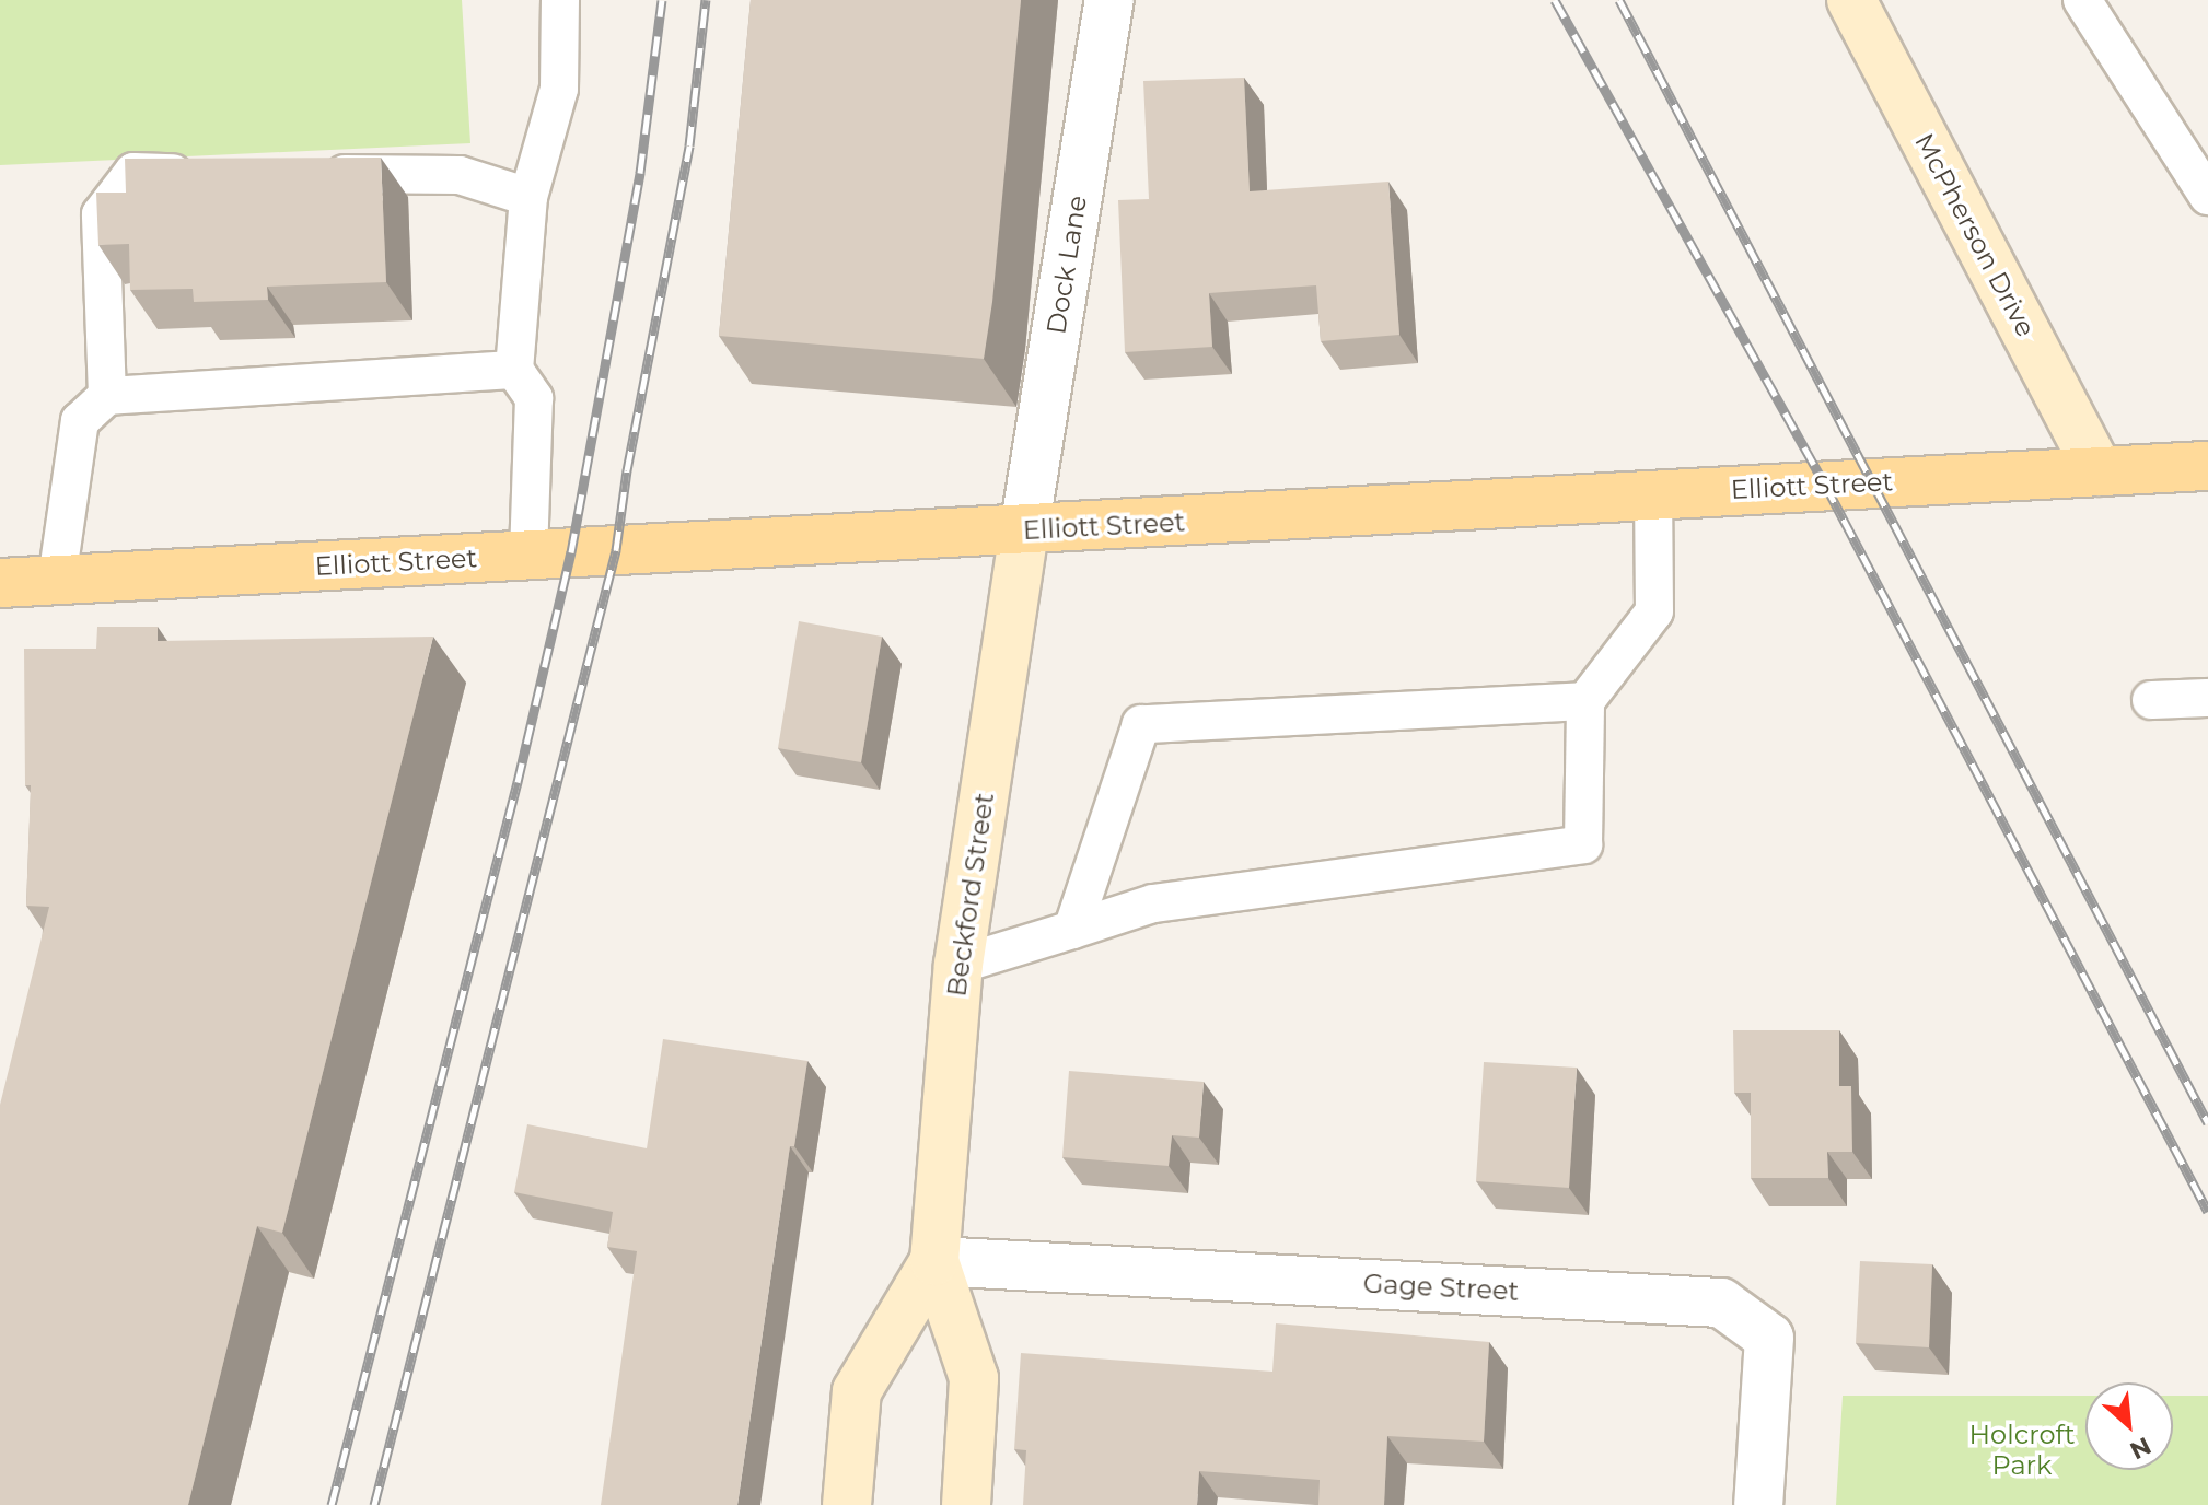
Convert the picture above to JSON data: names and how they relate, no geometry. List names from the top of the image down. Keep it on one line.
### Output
{"streets":{"main road":["Elliott Street"],"street":["McPherson Drive","Dock Lane","Beckford Street","Gage Street"]},"crossings":[["McPherson Drive","Elliott Street"],["Dock Lane","Elliott Street"],["Dock Lane","Beckford Street"],["Elliott Street","Beckford Street"],["Beckford Street","Gage Street"]],"parks":["Holcroft Park"],"north":"bottom right"}
